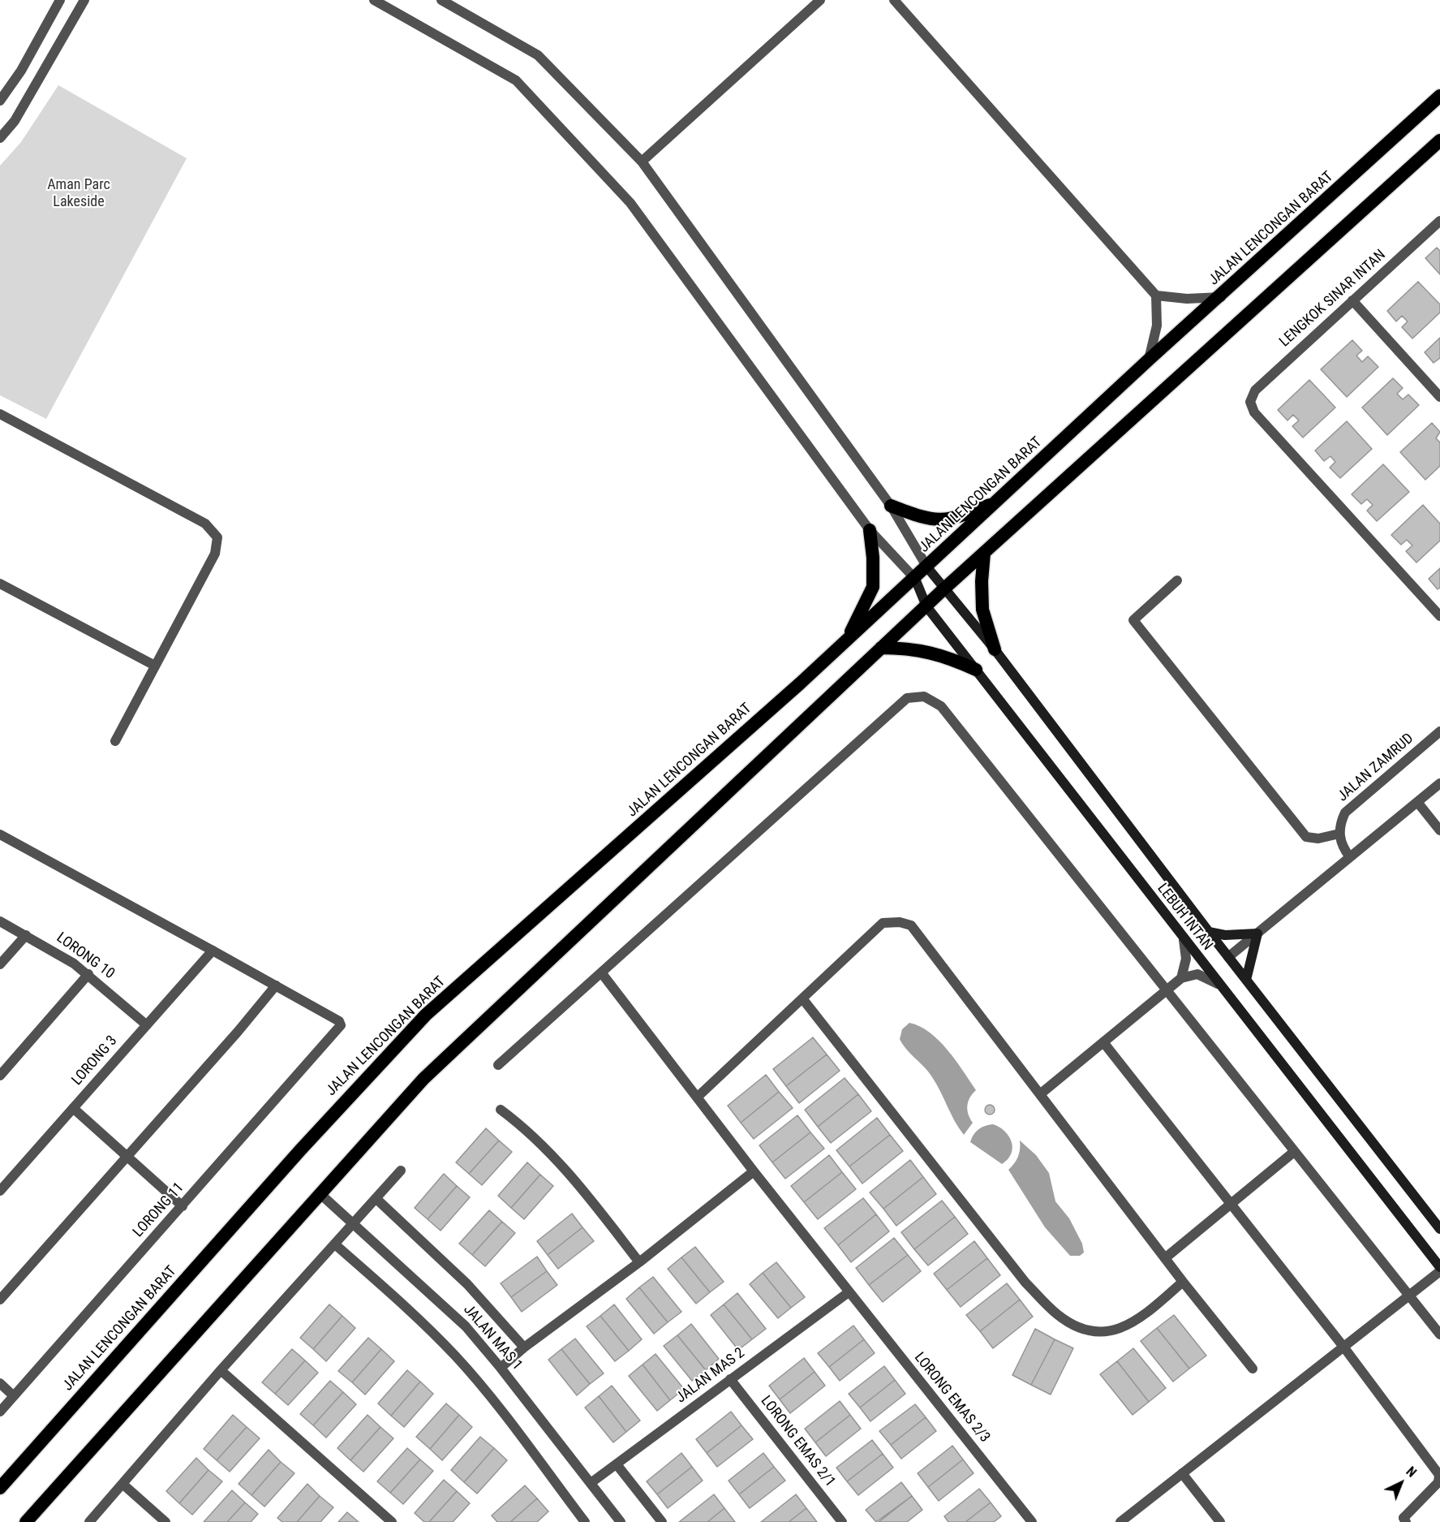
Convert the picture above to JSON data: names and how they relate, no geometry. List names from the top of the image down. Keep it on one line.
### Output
{"streets":{"highway":["JALAN LENCONGAN BARAT"],"main road":["LEBUH INTAN"],"street":["LENGKOK SINAR INTAN","JALAN ZAMRUD","LORONG 10","LORONG 3","LORONG 11","JALAN MAS 1","JALAN MAS 2","LORONG EMAS 2/3","LORONG EMAS 2/1"]},"crossings":[["JALAN LENCONGAN BARAT","LEBUH INTAN"],["LORONG 10","LORONG 3"],["JALAN MAS 1","JALAN MAS 2"],["JALAN MAS 2","LORONG EMAS 2/3"],["JALAN MAS 2","LORONG EMAS 2/1"]],"parks":["Aman Parc Lakeside"],"north":"top right"}
